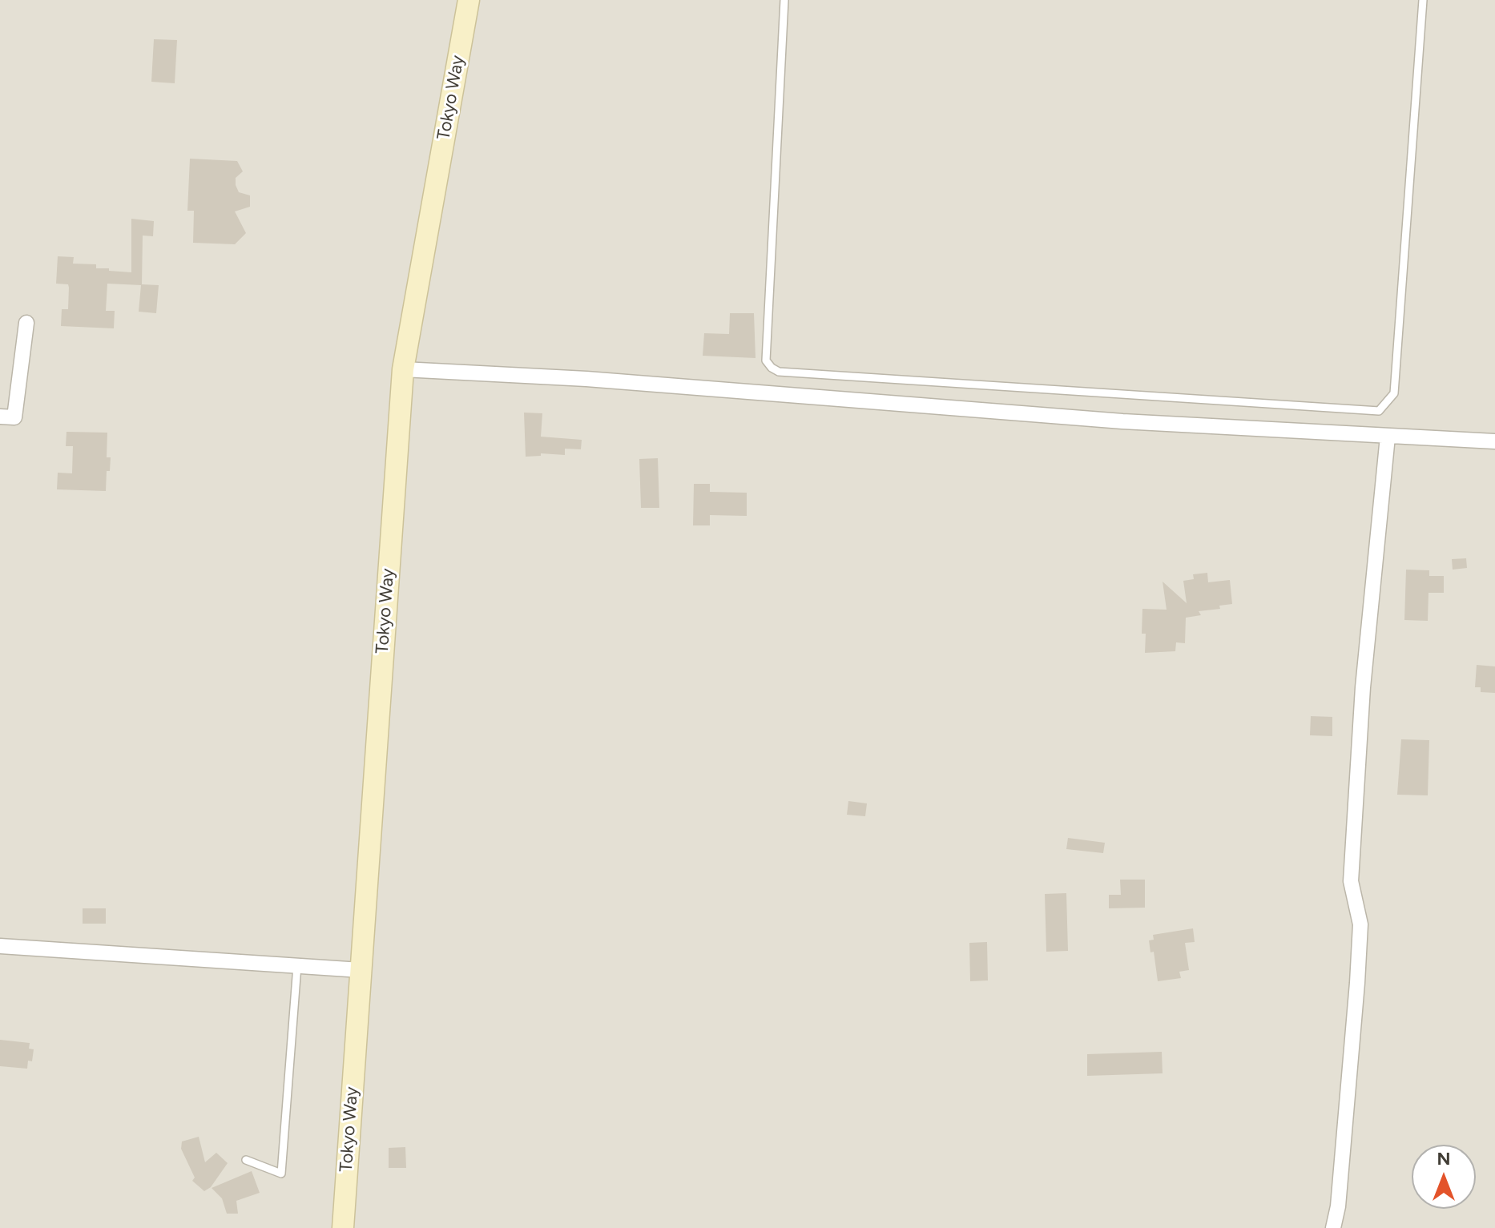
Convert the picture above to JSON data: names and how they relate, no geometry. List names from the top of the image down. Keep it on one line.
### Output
{"streets":{"street":["Tokyo Way"]},"north":"top"}
